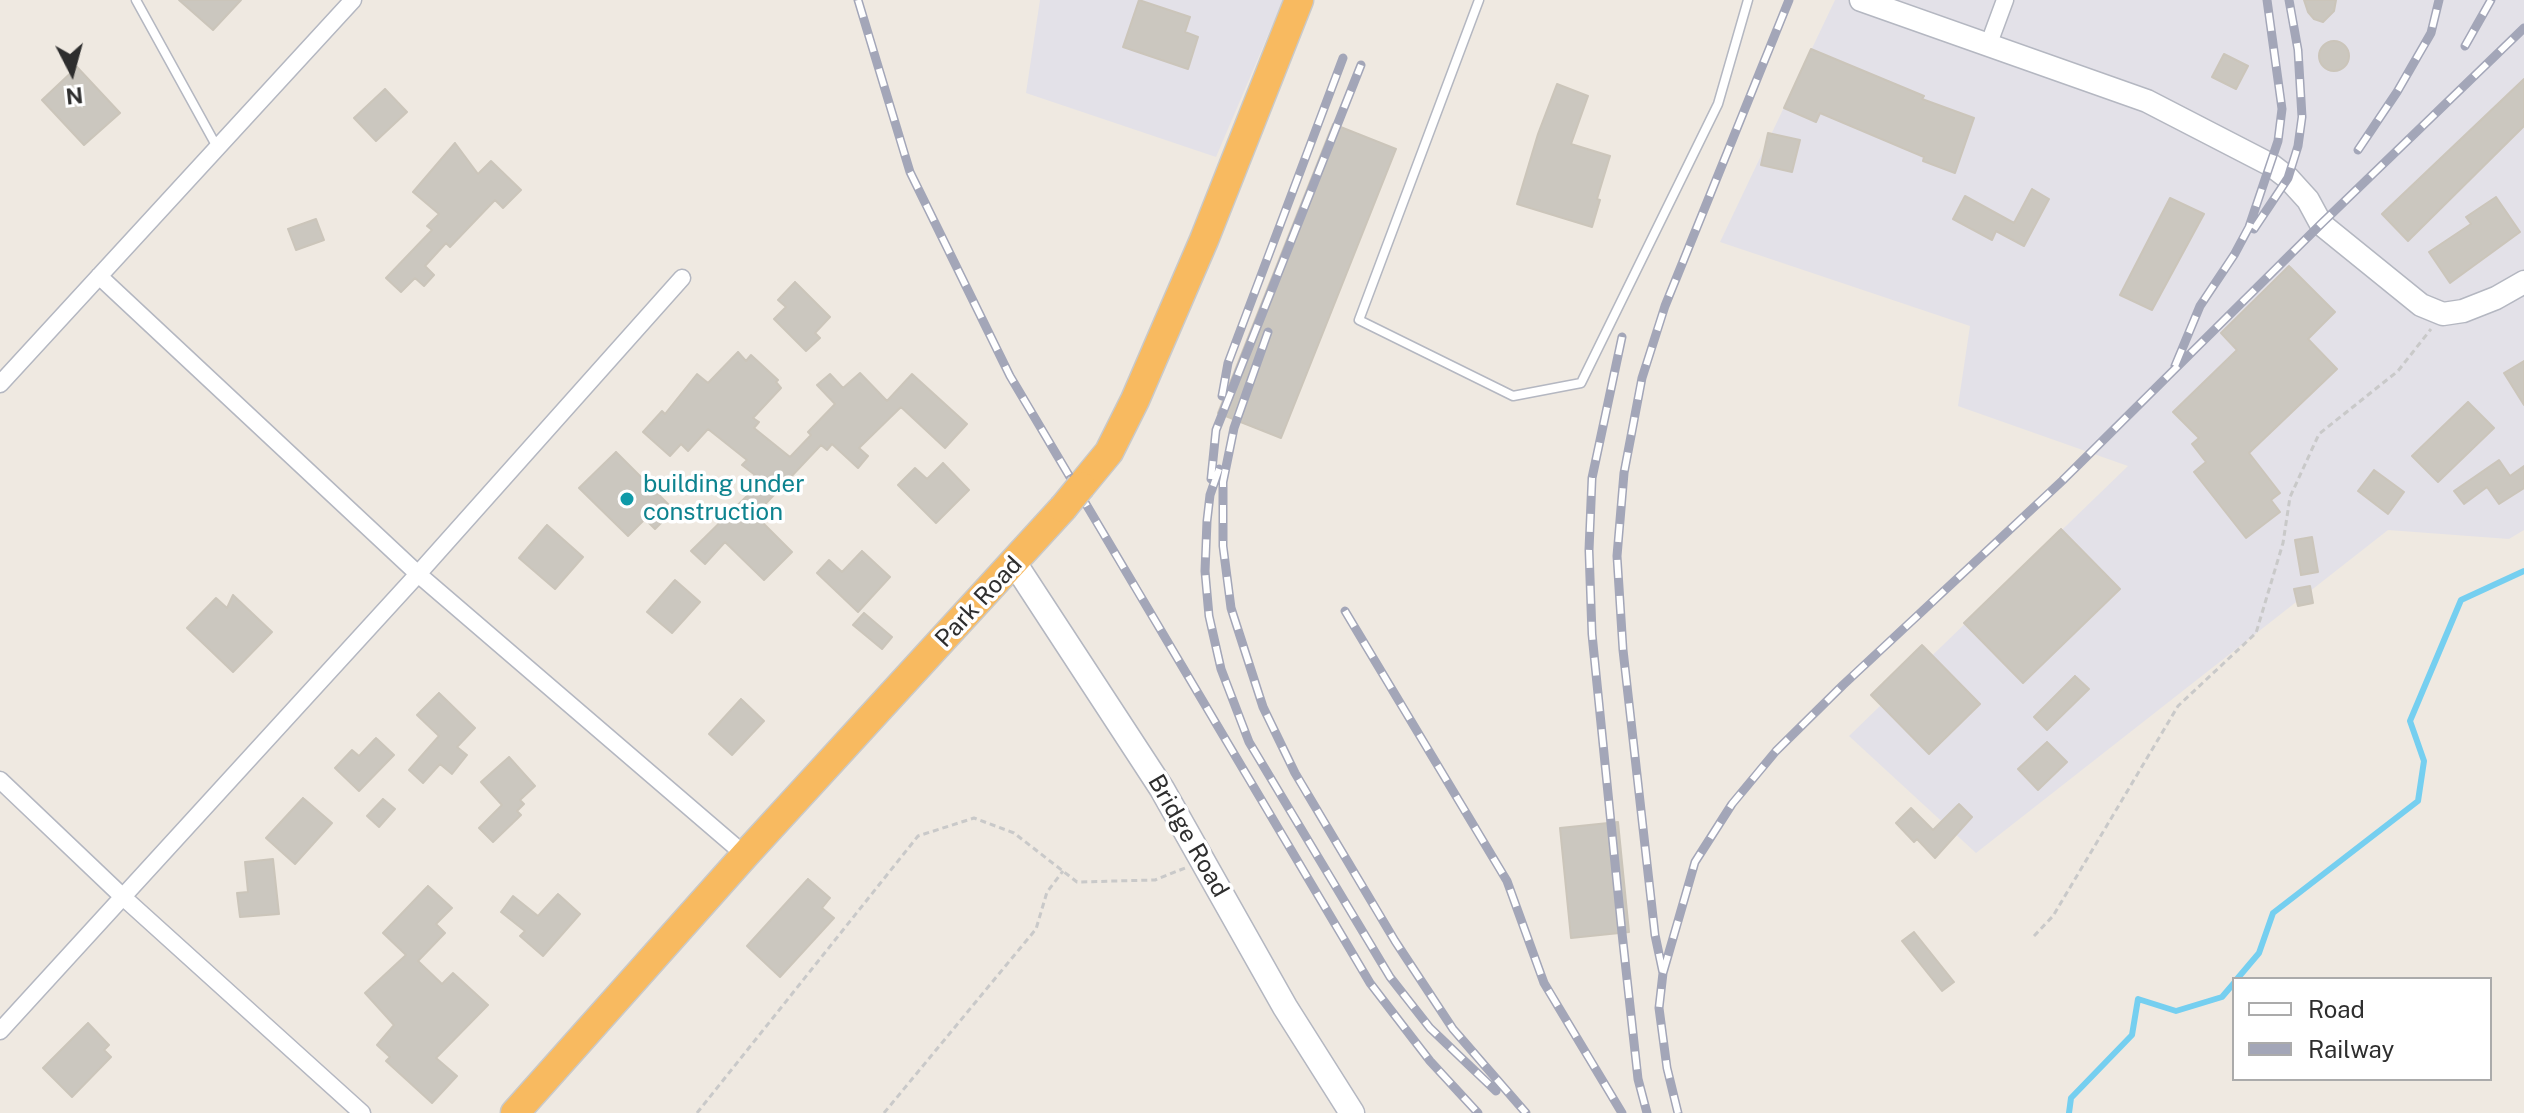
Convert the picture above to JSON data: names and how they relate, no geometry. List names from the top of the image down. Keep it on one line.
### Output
{"streets":{"highway":["Park Road"],"main road":["Bridge Road"]},"crossings":[["Park Road","Bridge Road"]],"places":["building under construction"],"legend":["Road","Railway"],"north":"bottom"}
